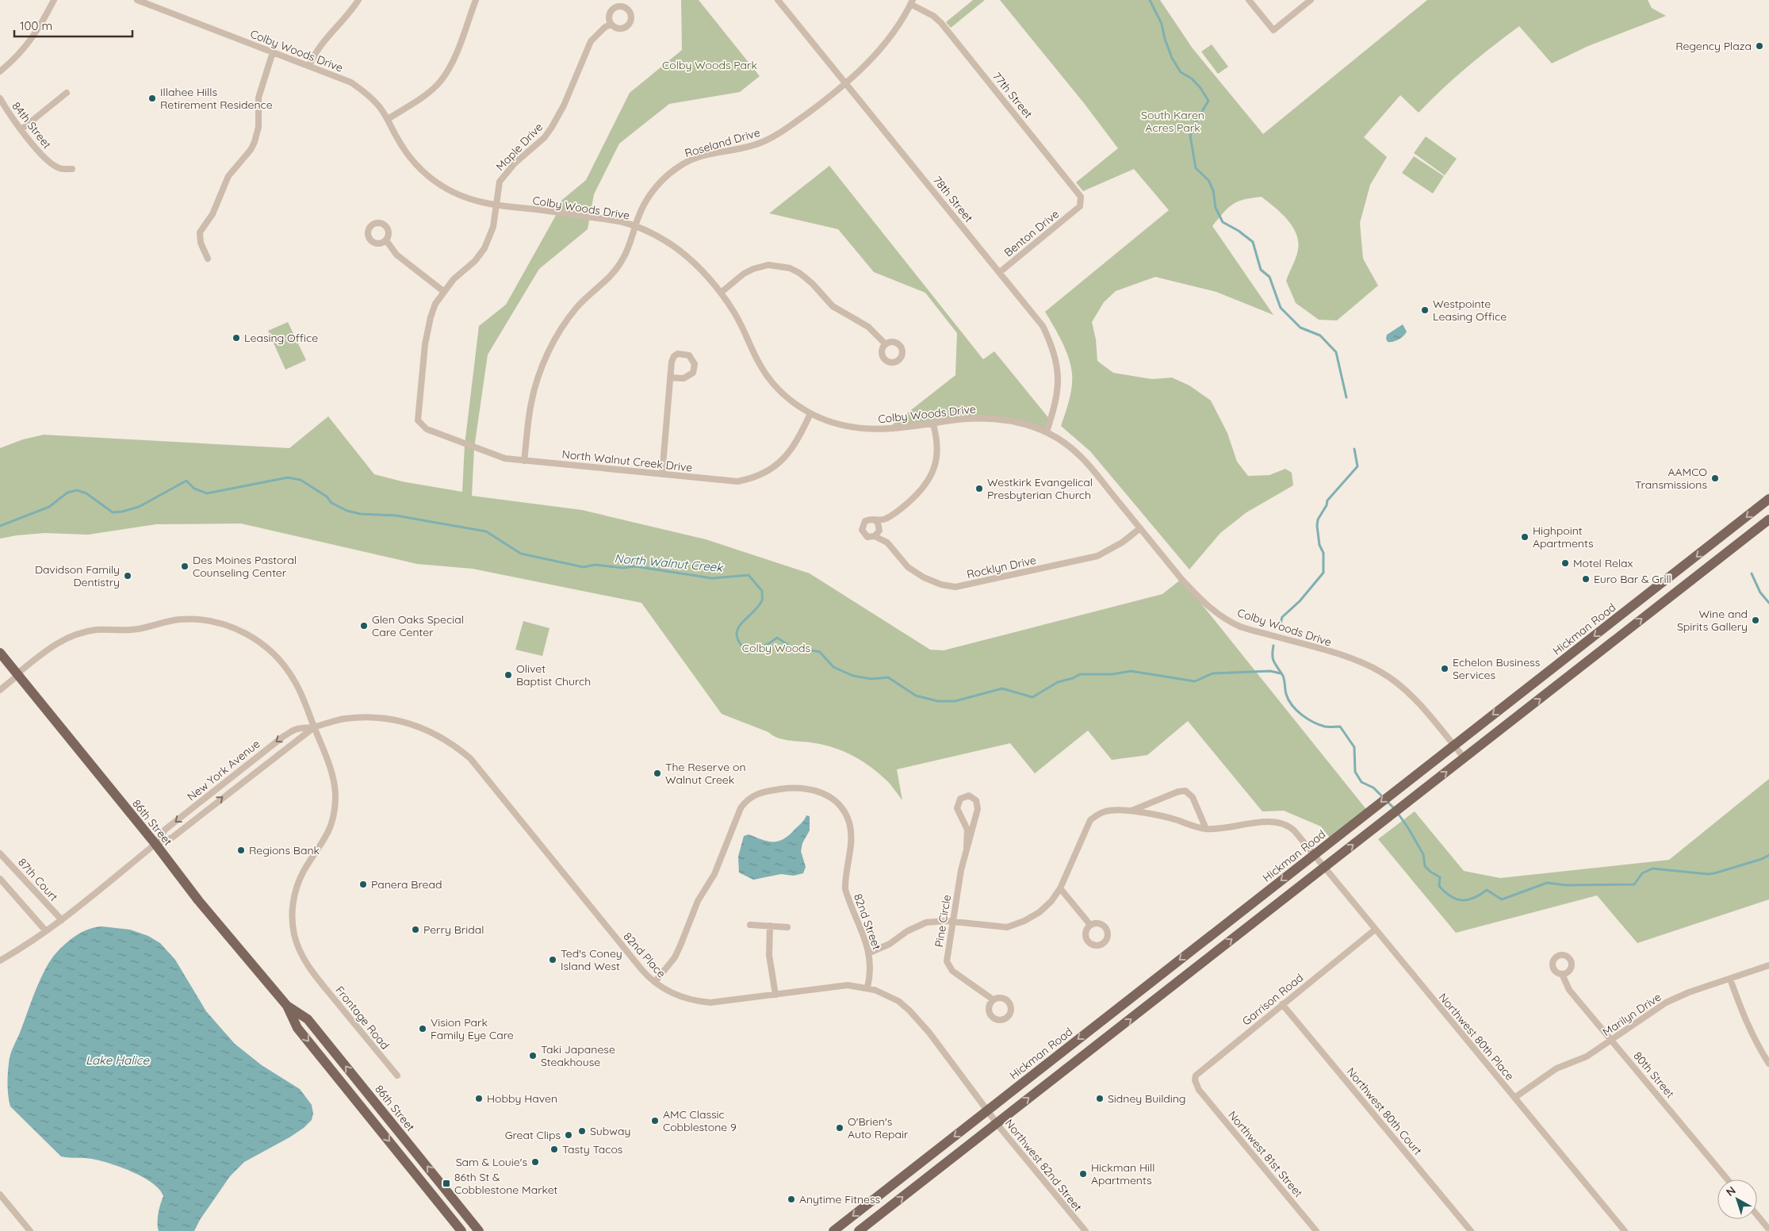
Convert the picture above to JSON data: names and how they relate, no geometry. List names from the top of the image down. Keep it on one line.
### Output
{"streets":{"main road":["Hickman Road","86th Street"],"street":["Colby Woods Drive","77th Street","84th Street","Roseland Drive","Maple Drive","78th Street","Benton Drive","North Walnut Creek Drive","Rocklyn Drive","New York Avenue","87th Court","Pine Circle","82nd Street","82nd Place","Garrison Road","Marilyn Drive","Frontage Road","Northwest 80th Place","80th Street","Northwest 80th Court","Northwest 81st Street","Northwest 82nd Street"]},"crossings":[["Colby Woods Drive","Roseland Drive"],["Colby Woods Drive","Maple Drive"],["Colby Woods Drive","78th Street"],["Colby Woods Drive","North Walnut Creek Drive"],["Colby Woods Drive","Rocklyn Drive"],["Colby Woods Drive","Hickman Road"],["77th Street","Roseland Drive"],["77th Street","Benton Drive"],["Roseland Drive","78th Street"],["Roseland Drive","North Walnut Creek Drive"],["Maple Drive","North Walnut Creek Drive"],["78th Street","Benton Drive"],["Hickman Road","Northwest 80th Place"],["Hickman Road","Northwest 82nd Street"],["New York Avenue","86th Street"],["New York Avenue","87th Court"],["New York Avenue","82nd Place"],["New York Avenue","Frontage Road"],["86th Street","Frontage Road"],["82nd Street","82nd Place"],["Garrison Road","Northwest 80th Place"],["Garrison Road","Northwest 80th Court"],["Garrison Road","Northwest 81st Street"],["Marilyn Drive","Northwest 80th Place"],["Marilyn Drive","80th Street"]],"water":["North Walnut Creek","Lake Halice"],"parks":["Colby Woods Park","South Karen Acres Park","Colby Woods"],"places":{"other":["Regency Plaza","Illahee Hills Retirement Residence","Westpointe Leasing Office","Leasing Office","AAMCO Transmissions","Westkirk Evangelical Presbyterian Church","Highpoint Apartments","Motel Relax","Des Moines Pastoral Counseling Center","Davidson Family Dentistry","Euro Bar & Grill","Wine and Spirits Gallery","Glen Oaks Special Care Center","Echelon Business Services","Olivet Baptist Church","The Reserve on Walnut Creek","Regions Bank","Panera Bread","Perry Bridal","Ted's Coney Island West","Vision Park Family Eye Care","Taki Japanese Steakhouse","Hobby Haven","Sidney Building","AMC Classic Cobblestone 9","O'Brien's Auto Repair","Subway","Great Clips","Tasty Tacos","Sam & Louie's","Hickman Hill Apartments","Anytime Fitness"],"transit":["86th St & Cobblestone Market"]},"scale_bar":"100 m","north":"top left"}
